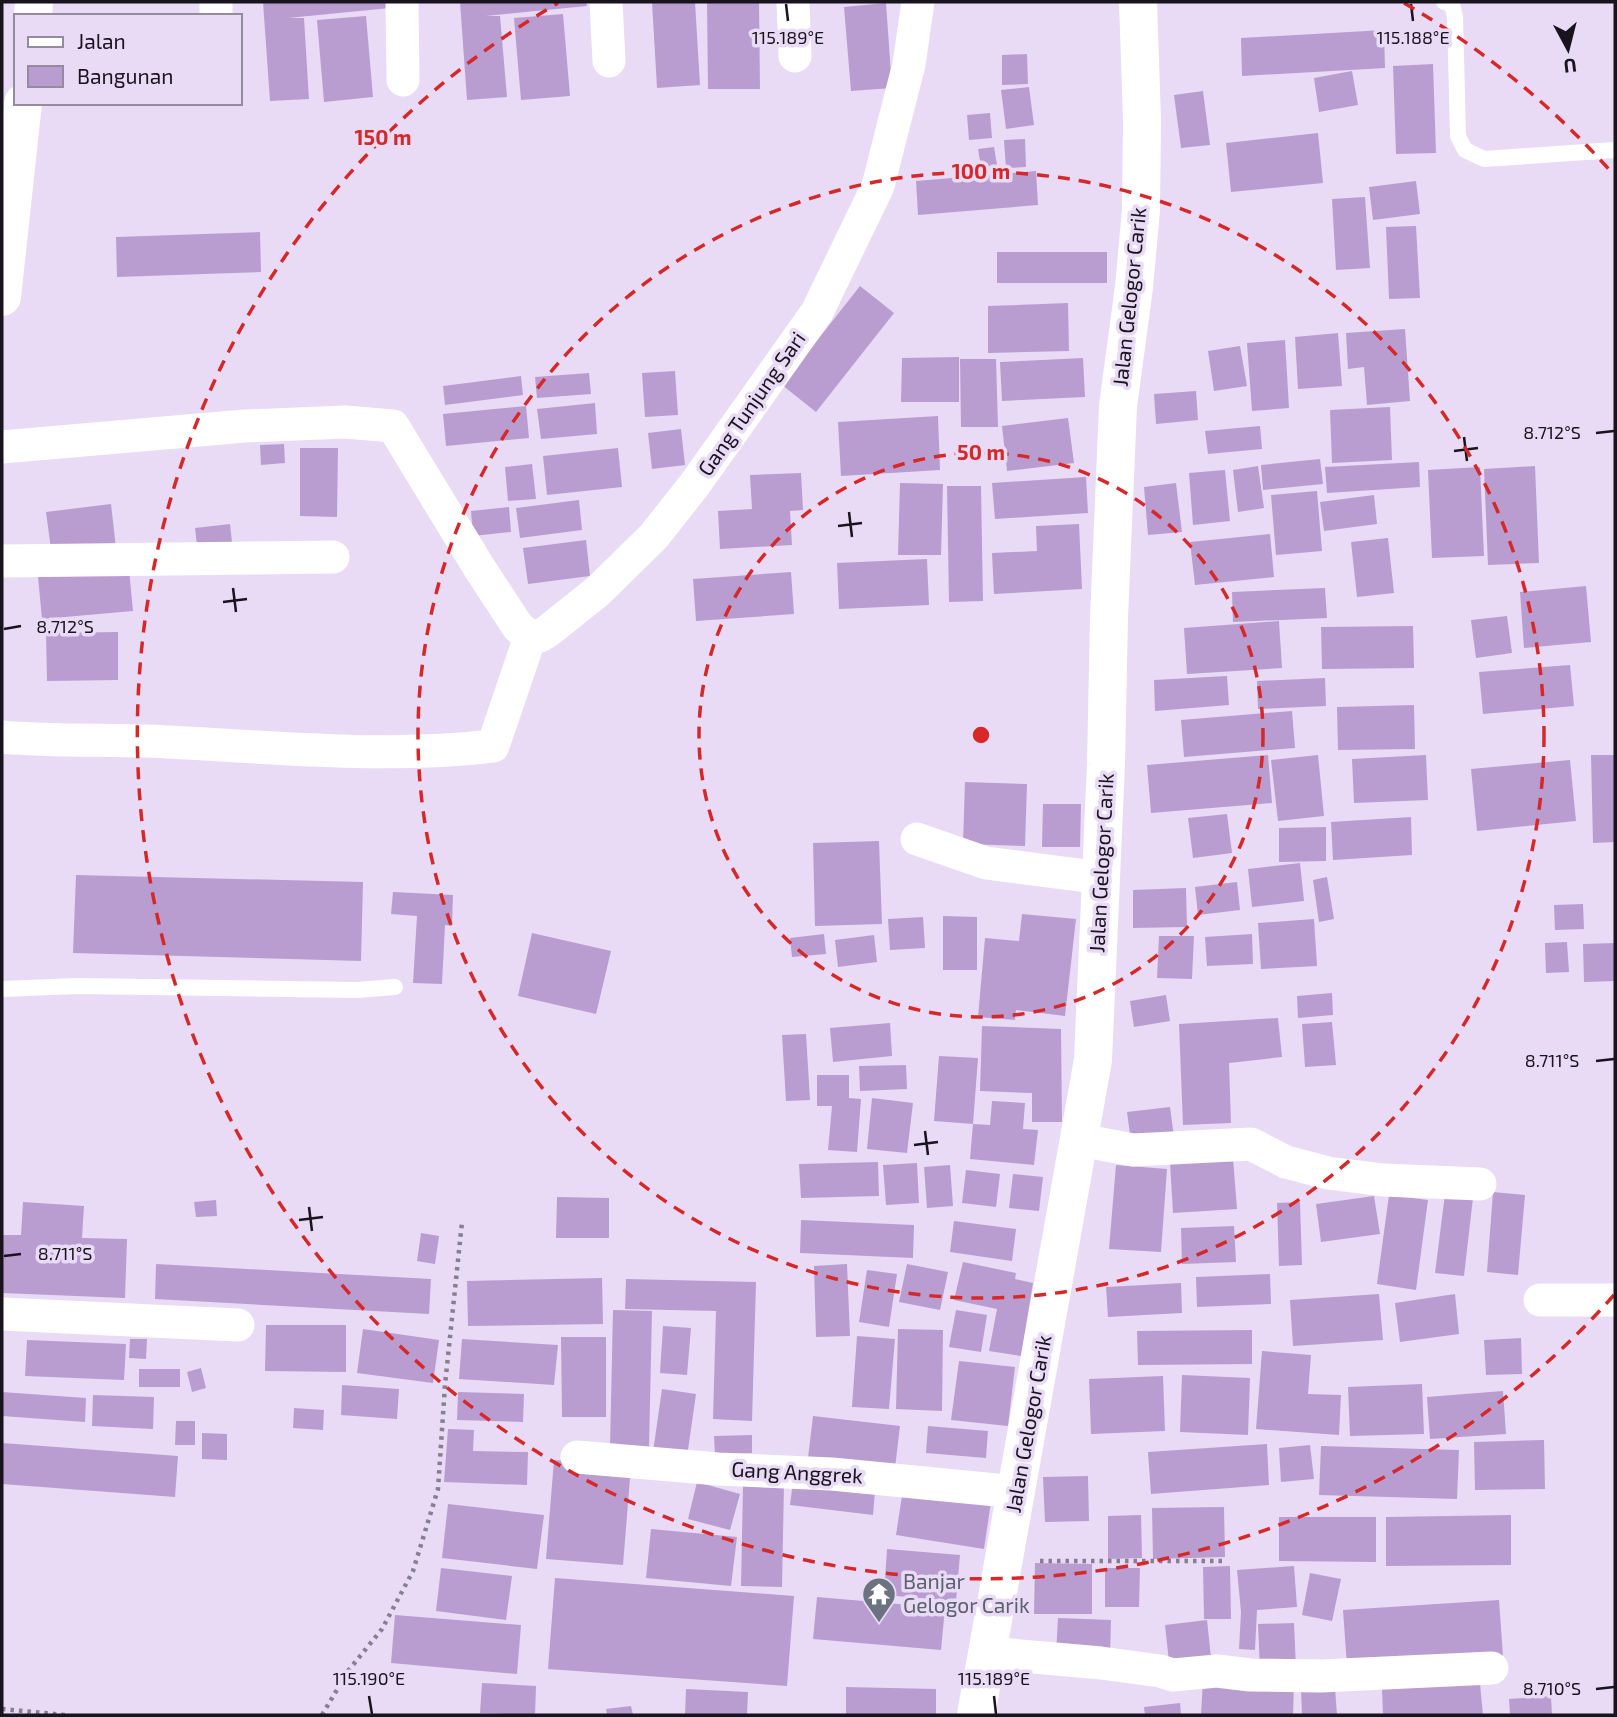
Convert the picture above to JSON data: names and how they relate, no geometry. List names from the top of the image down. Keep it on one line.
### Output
{"streets":{"street":["Jalan Gelogor Carik","Gang Tunjung Sari","Gang Anggrek"]},"crossings":[["Jalan Gelogor Carik","Gang Anggrek"]],"places":{"temple":["Banjar Gelogor Carik"]},"legend":["Jalan","Bangunan"],"north":"bottom","coordinates":["115.189°E","115.188°E","8.712°S","8.711°S","115.190°E","8.710°S"],"rings":["150 m","100 m","50 m"]}
